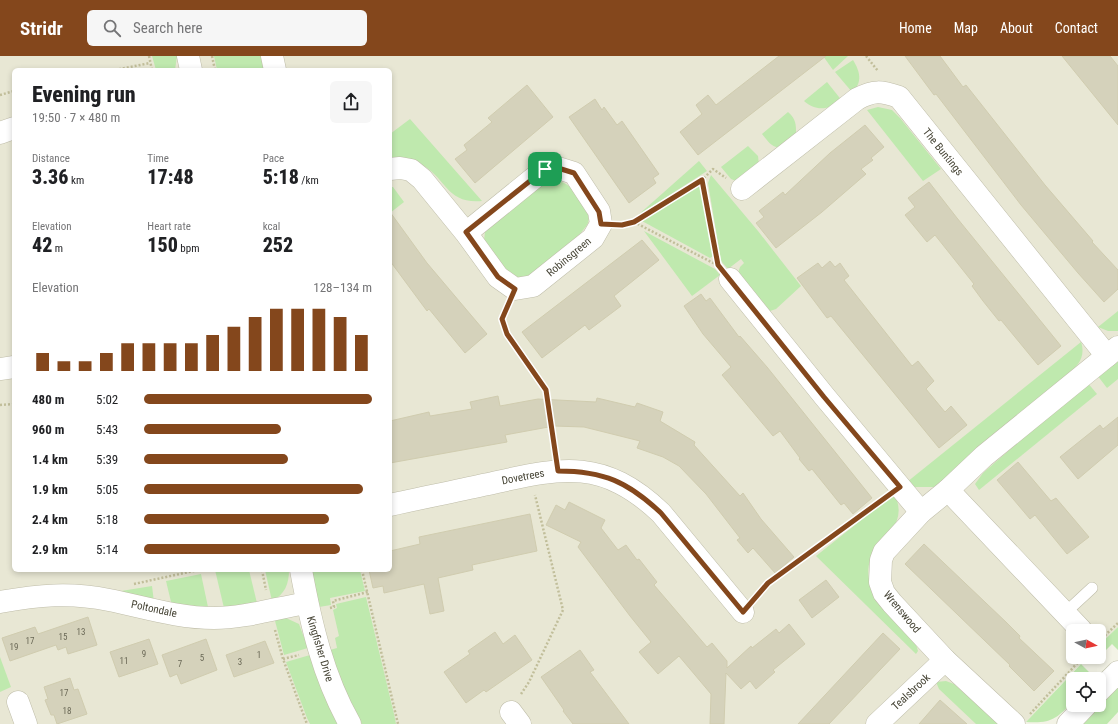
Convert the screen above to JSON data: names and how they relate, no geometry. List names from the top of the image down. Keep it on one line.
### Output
{"streets":{"street":["The Buntings","Robinsgreen","Dovetrees","Poltondale","Wrenswood","Kingfisher Drive","Tealsbrook"]},"crossings":[["The Buntings","Wrenswood"],["Poltondale","Kingfisher Drive"],["Wrenswood","Tealsbrook"]],"house_numbers":["13","15","17","19","9","1","5","11","3","7","17","18"],"north":"right","page":{"header":"Stridr","search":"Search here","nav":["Home","Map","About","Contact"],"heading":["Evening run","19:50 · 7 × 480 m"],"stats":[["Distance","3.36 km"],["Time","17:48"],["Pace","5:18 /km"],["Elevation","42 m"],["Heart rate","150 bpm"],["kcal","252"]],"chart":["Elevation","128–134 m"],"list":[{"name":"480 m","note":"5:02"},{"name":"960 m","note":"5:43"},{"name":"1.4 km","note":"5:39"},{"name":"1.9 km","note":"5:05"},{"name":"2.4 km","note":"5:18"},{"name":"2.9 km","note":"5:14"}]}}
